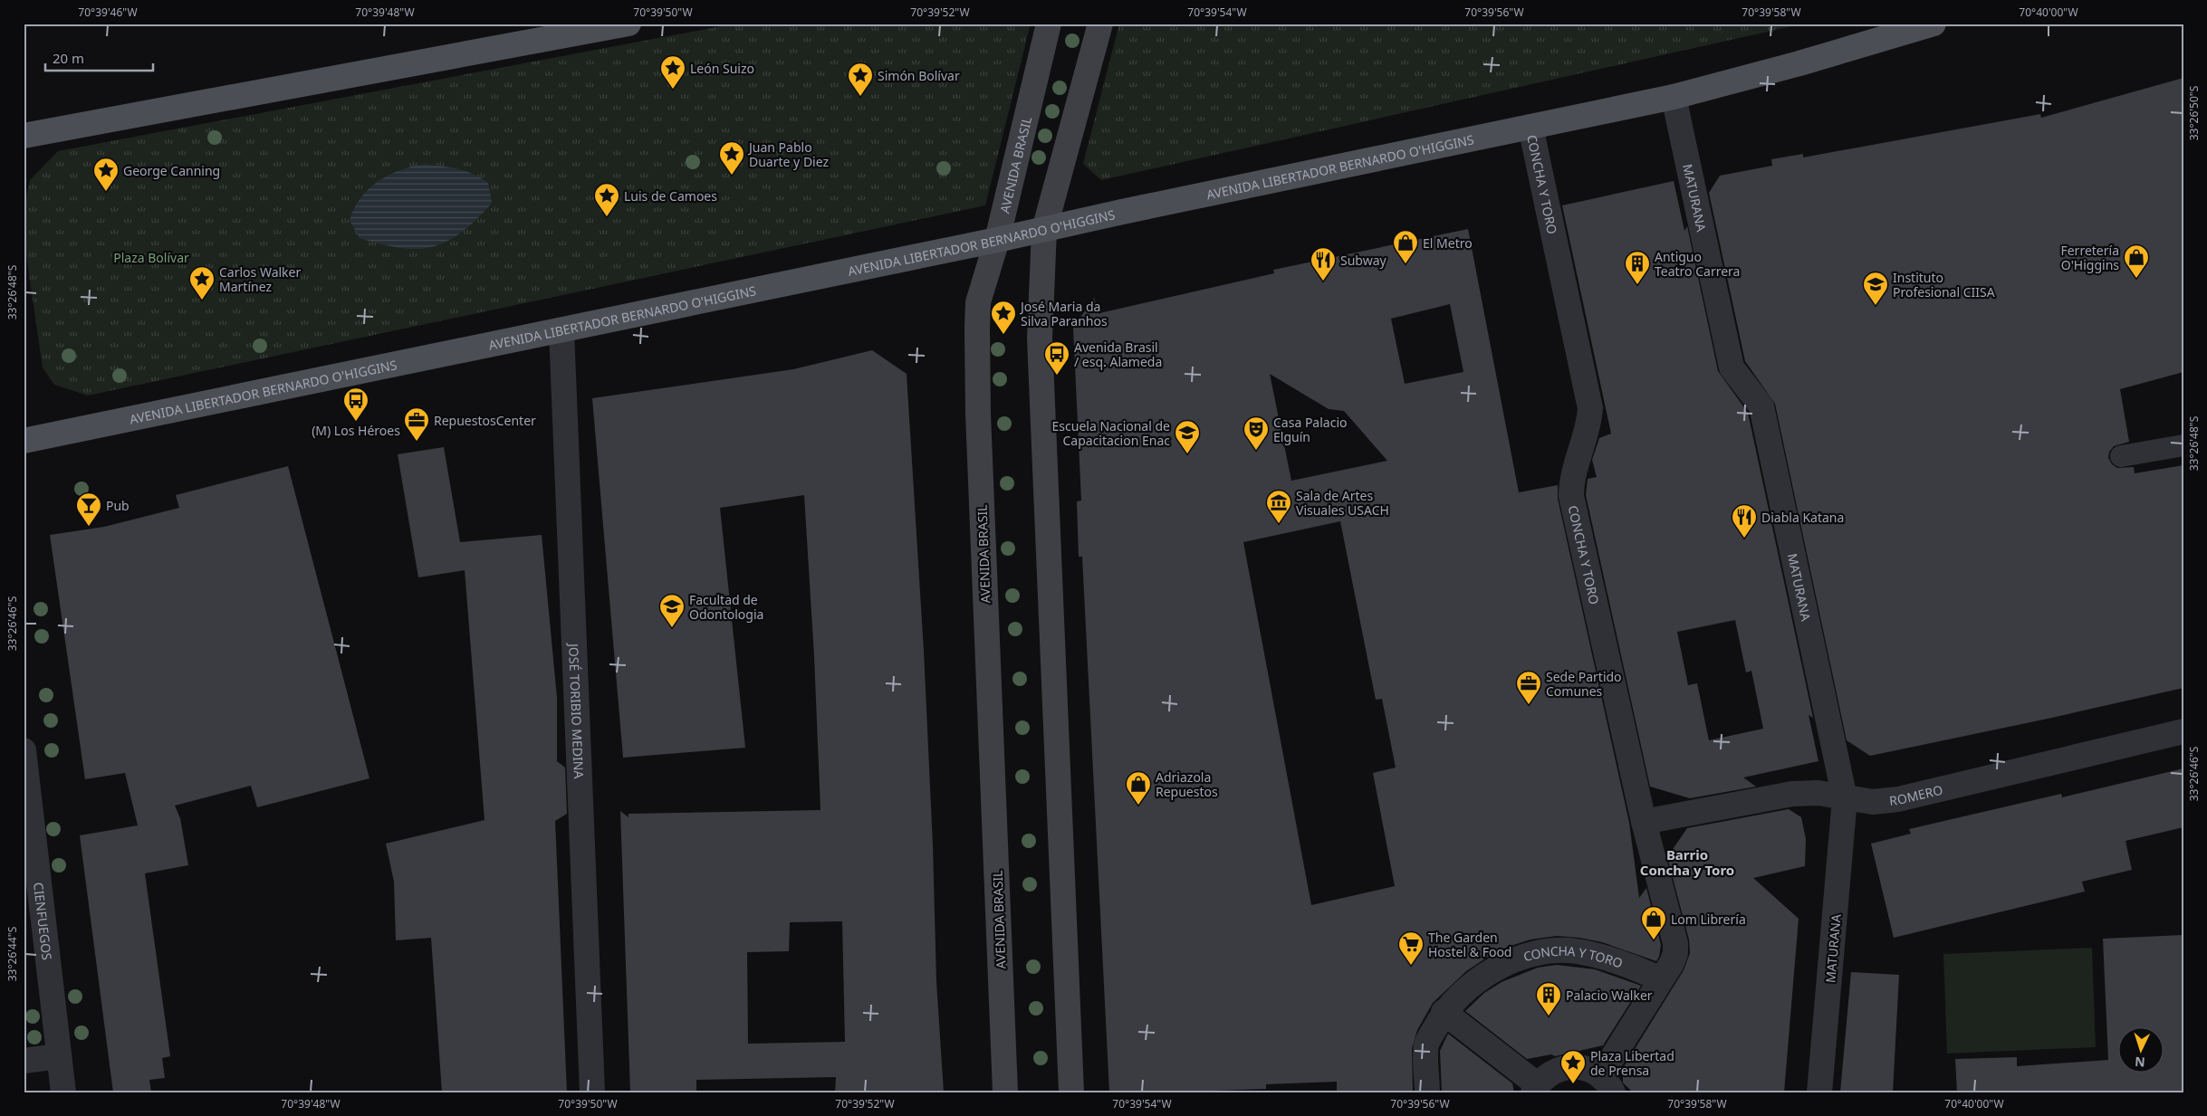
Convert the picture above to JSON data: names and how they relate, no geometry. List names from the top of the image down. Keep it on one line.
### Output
{"streets":{"main road":["AVENIDA BRASIL","AVENIDA LIBERTADOR BERNARDO O'HIGGINS"],"street":["CONCHA Y TORO","MATURANA","JOSÉ TORIBIO MEDINA","ROMERO","CIENFUEGOS"]},"crossings":[["AVENIDA BRASIL","AVENIDA LIBERTADOR BERNARDO O'HIGGINS"],["AVENIDA LIBERTADOR BERNARDO O'HIGGINS","CONCHA Y TORO"],["AVENIDA LIBERTADOR BERNARDO O'HIGGINS","MATURANA"],["AVENIDA LIBERTADOR BERNARDO O'HIGGINS","JOSÉ TORIBIO MEDINA"],["CONCHA Y TORO","ROMERO"],["MATURANA","ROMERO"]],"districts":["Barrio Concha y Toro"],"parks":["Plaza Bolívar"],"places":{"place":["León Suizo","Simón Bolívar","Juan Pablo Duarte y Diez","George Canning","Luis de Camoes","Carlos Walker Martínez","José Maria da Silva Paranhos","Plaza Libertad de Prensa"],"shop":["El Metro","Ferretería O'Higgins","Adriazola Repuestos","Lom Librería"],"restaurant":["Subway","Diabla Katana"],"building":["Antiguo Teatro Carrera","Palacio Walker"],"school or university":["Instituto Profesional CIISA","Escuela Nacional de Capacitacion Enac","Facultad de Odontologia"],"bus stop":["Avenida Brasil / esq. Alameda","(M) Los Héroes"],"office":["RepuestosCenter","Sede Partido Comunes"],"theatre":["Casa Palacio Elguín"],"museum":["Sala de Artes Visuales USACH"],"bar":["Pub"],"supermarket":["The Garden Hostel & Food"]},"scale_bar":"20 m","north":"bottom","coordinates":["70°39'46\"W","70°39'48\"W","70°39'50\"W","70°39'52\"W","70°39'54\"W","70°39'56\"W","70°39'58\"W","70°40'00\"W","33°26'50\"S","33°26'48\"S","33°26'46\"S","33°26'44\"S"]}
